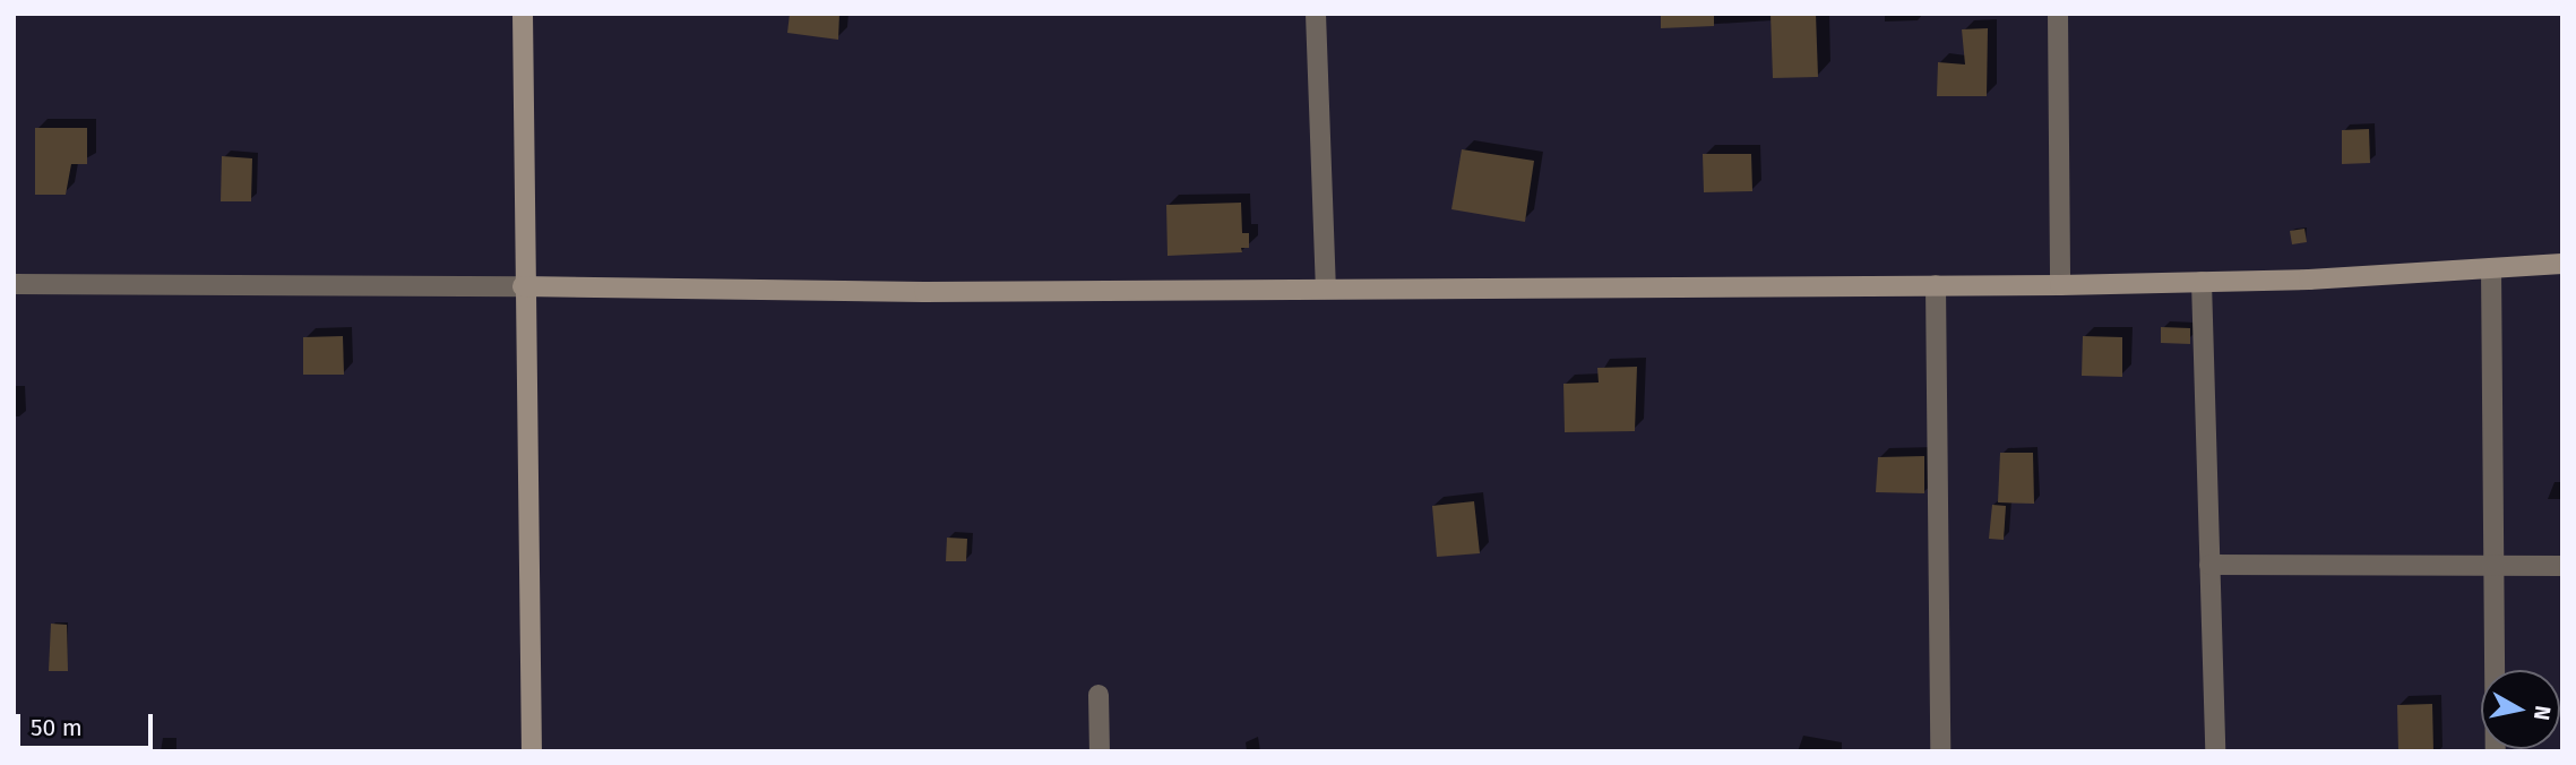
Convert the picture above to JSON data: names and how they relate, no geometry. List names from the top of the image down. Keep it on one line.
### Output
{"scale_bar":"50 m","north":"right"}
